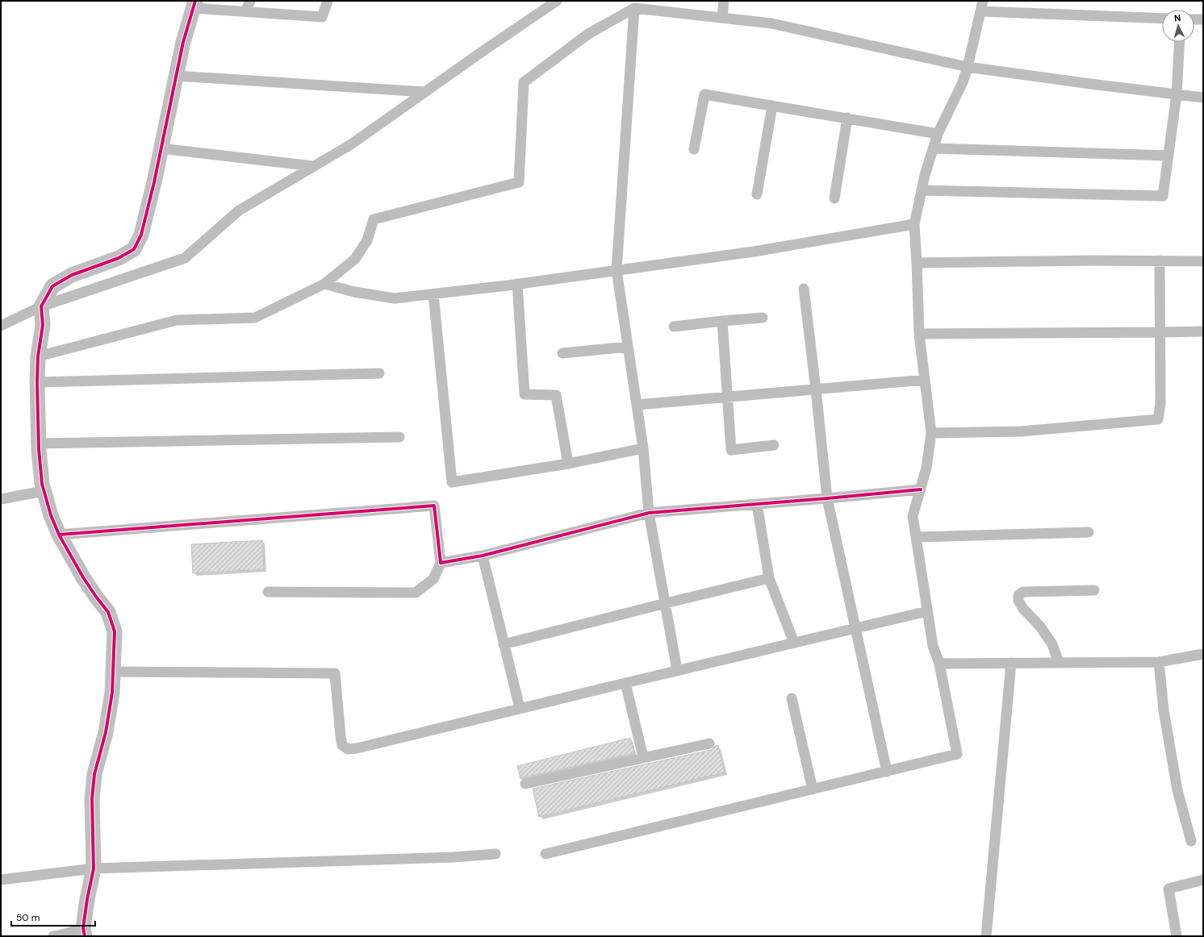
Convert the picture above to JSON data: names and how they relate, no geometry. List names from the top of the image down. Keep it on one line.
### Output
{"scale_bar":"50 m","north":"top"}
